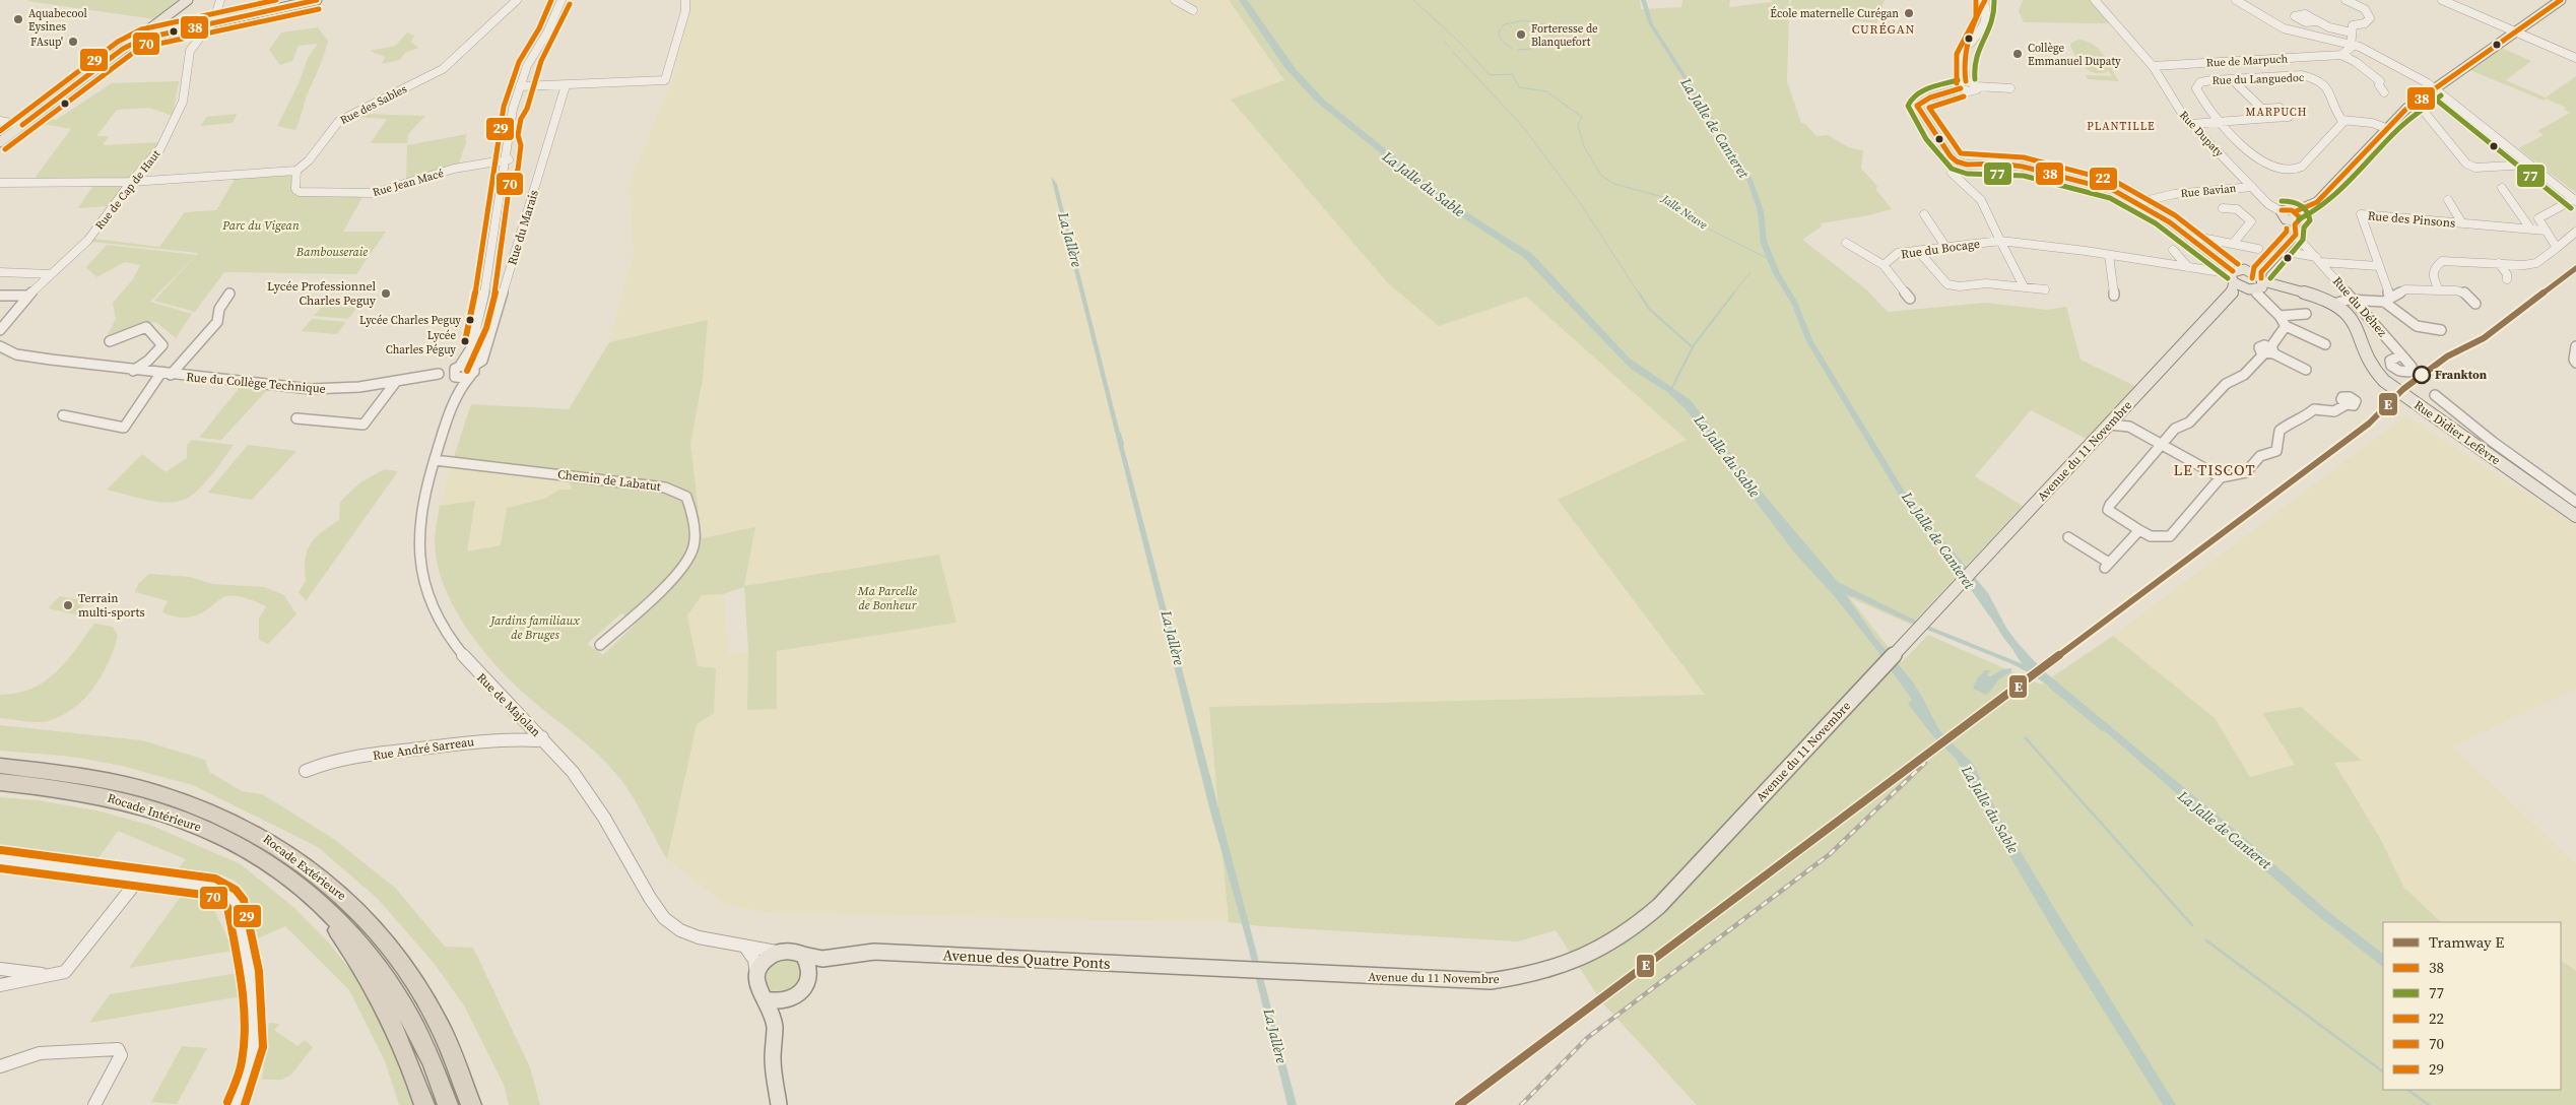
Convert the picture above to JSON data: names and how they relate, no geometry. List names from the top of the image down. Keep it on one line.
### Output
{"streets":{"highway":["Rocade Intérieure","Rocade Extérieure"],"main road":["Rue Didier Lefèvre","Avenue du 11 Novembre","Avenue des Quatre Ponts"],"street":["Rue de Marpuch","Rue du Languedoc","Rue des Sables","Rue Dupaty","Rue Jean Macé","Rue de Cap de Haut","Rue Bavian","Rue des Pinsons","Rue du Marais","Rue du Bocage","Rue du Déhez","Rue du Collège Technique","Chemin de Labatut","Rue de Majolan","Rue André Sarreau"]},"crossings":[["Rue de Marpuch","Rue Dupaty"],["Rue des Sables","Rue Jean Macé"],["Rue Dupaty","Rue Bavian"],["Rue des Pinsons","Rue du Déhez"],["Rue du Marais","Rue de Majolan"],["Rue Didier Lefèvre","Avenue du 11 Novembre"],["Avenue du 11 Novembre","Avenue des Quatre Ponts"],["Chemin de Labatut","Rue de Majolan"],["Rue de Majolan","Rue André Sarreau"],["Rue de Majolan","Avenue des Quatre Ponts"]],"districts":["CURÉGAN","MARPUCH","PLANTILLE","LE TISCOT"],"water":["La Jalle de Canteret","La Jalle du Sable","Jalle Neuve","La Jallère"],"parks":["Parc du Vigean","Bambouseraie","Ma Parcelle de Bonheur","Jardins familiaux de Bruges"],"places":["École maternelle Curégan","Aquabecool Eysines","Forteresse de Blanquefort","FAsup'","Collège Emmanuel Dupaty","Lycée Professionnel Charles Peguy","Lycée Charles Peguy","Lycée Charles Péguy","Frankton","Terrain multi-sports"],"lines":["transit line 38","transit line 77","transit line 29","transit line 22","transit line 70","tram line E"],"legend":["Tramway E","38","77","22","70","29"]}
